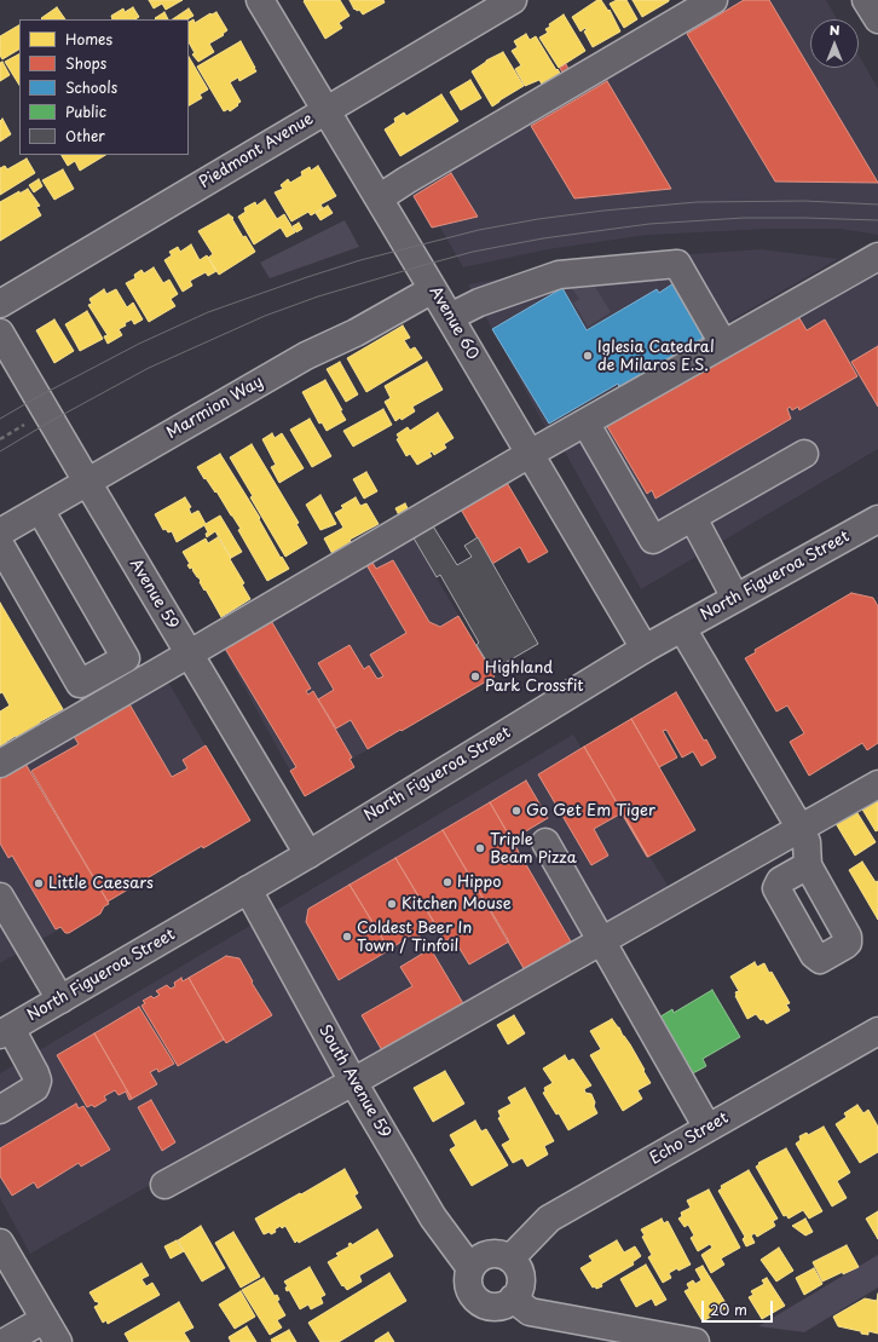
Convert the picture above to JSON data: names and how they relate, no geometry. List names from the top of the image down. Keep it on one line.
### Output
{"streets":{"street":["Piedmont Avenue","Avenue 60","Marmion Way","North Figueroa Street","Avenue 59","South Avenue 59","Echo Street"]},"crossings":[["Piedmont Avenue","Avenue 60"],["Avenue 60","Marmion Way"],["Avenue 60","North Figueroa Street"],["Marmion Way","Avenue 59"],["North Figueroa Street","Avenue 59"],["North Figueroa Street","South Avenue 59"],["South Avenue 59","Echo Street"]],"places":["Iglesia Catedral de Milaros E.S.","Highland Park Crossfit","Go Get Em Tiger","Triple Beam Pizza","Hippo","Little Caesars","Kitchen Mouse","Coldest Beer In Town / Tinfoil"],"legend":["Homes","Shops","Schools","Public","Other"],"scale_bar":"20 m","north":"top"}
